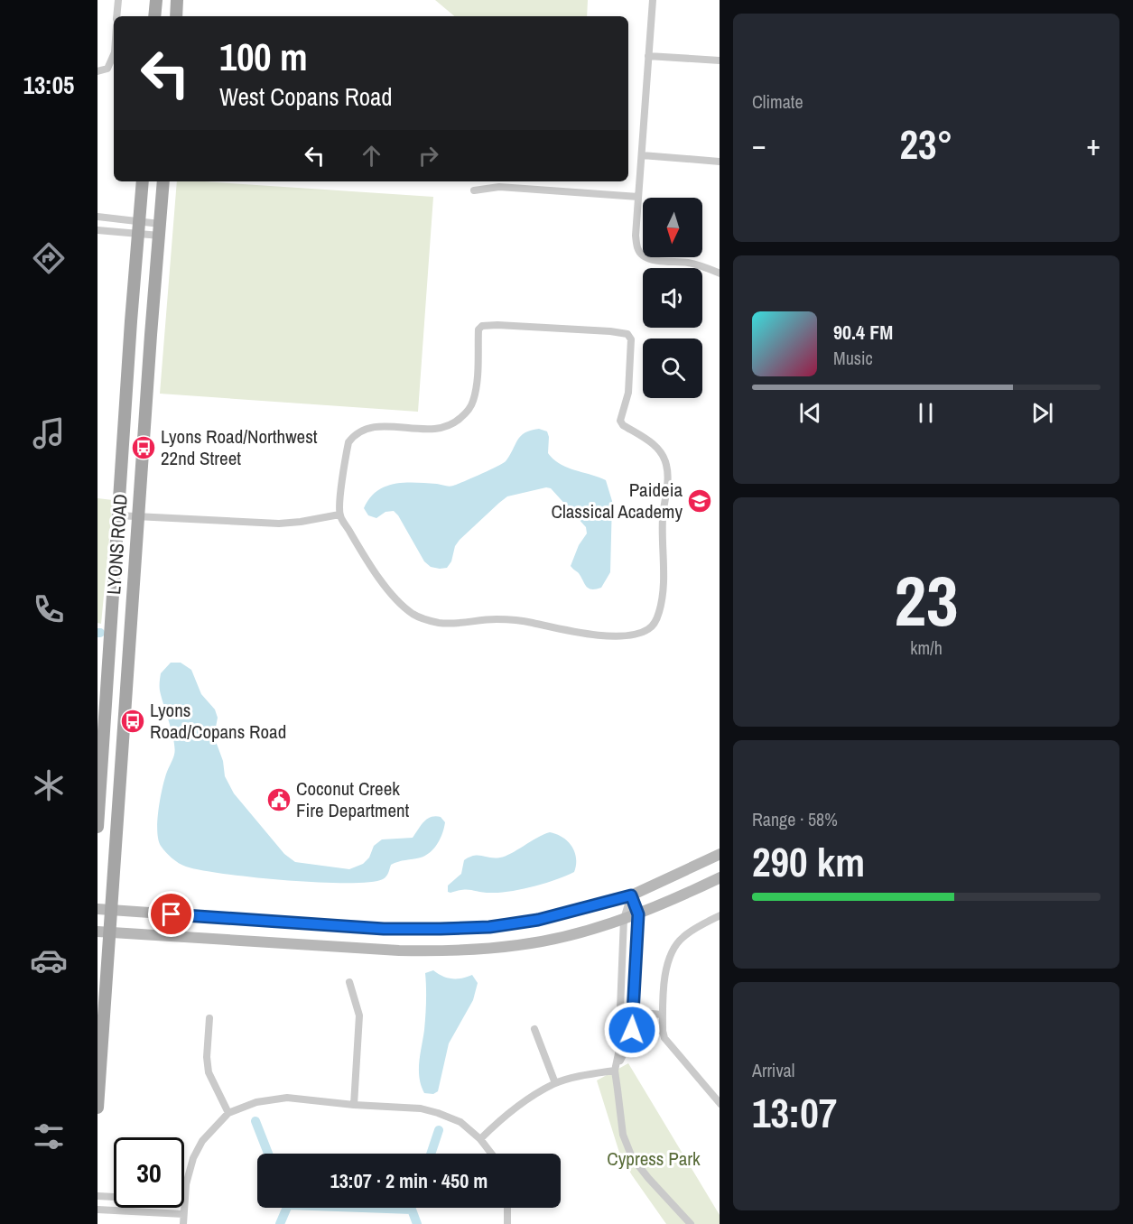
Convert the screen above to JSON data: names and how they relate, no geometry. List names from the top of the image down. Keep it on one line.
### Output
{"streets":{"main road":["LYONS ROAD"]},"parks":["Cypress Park"],"places":{"bus stop":["Lyons Road/Northwest 22nd Street","Lyons Road/Copans Road"],"school or university":["Paideia Classical Academy"],"public building":["Coconut Creek Fire Department"]},"north":"bottom","page":{"tabs":"13:05","tile":["Climate",["23","km/h"],["Range · 58%","290 km"],["Arrival","13:07"]],"turn":["100 m","West Copans Road"],"heat":["−","23°","+"],"song":["90.4 FM","Music"],"limit":"30","trip":"13:07 · 2 min · 450 m"}}
